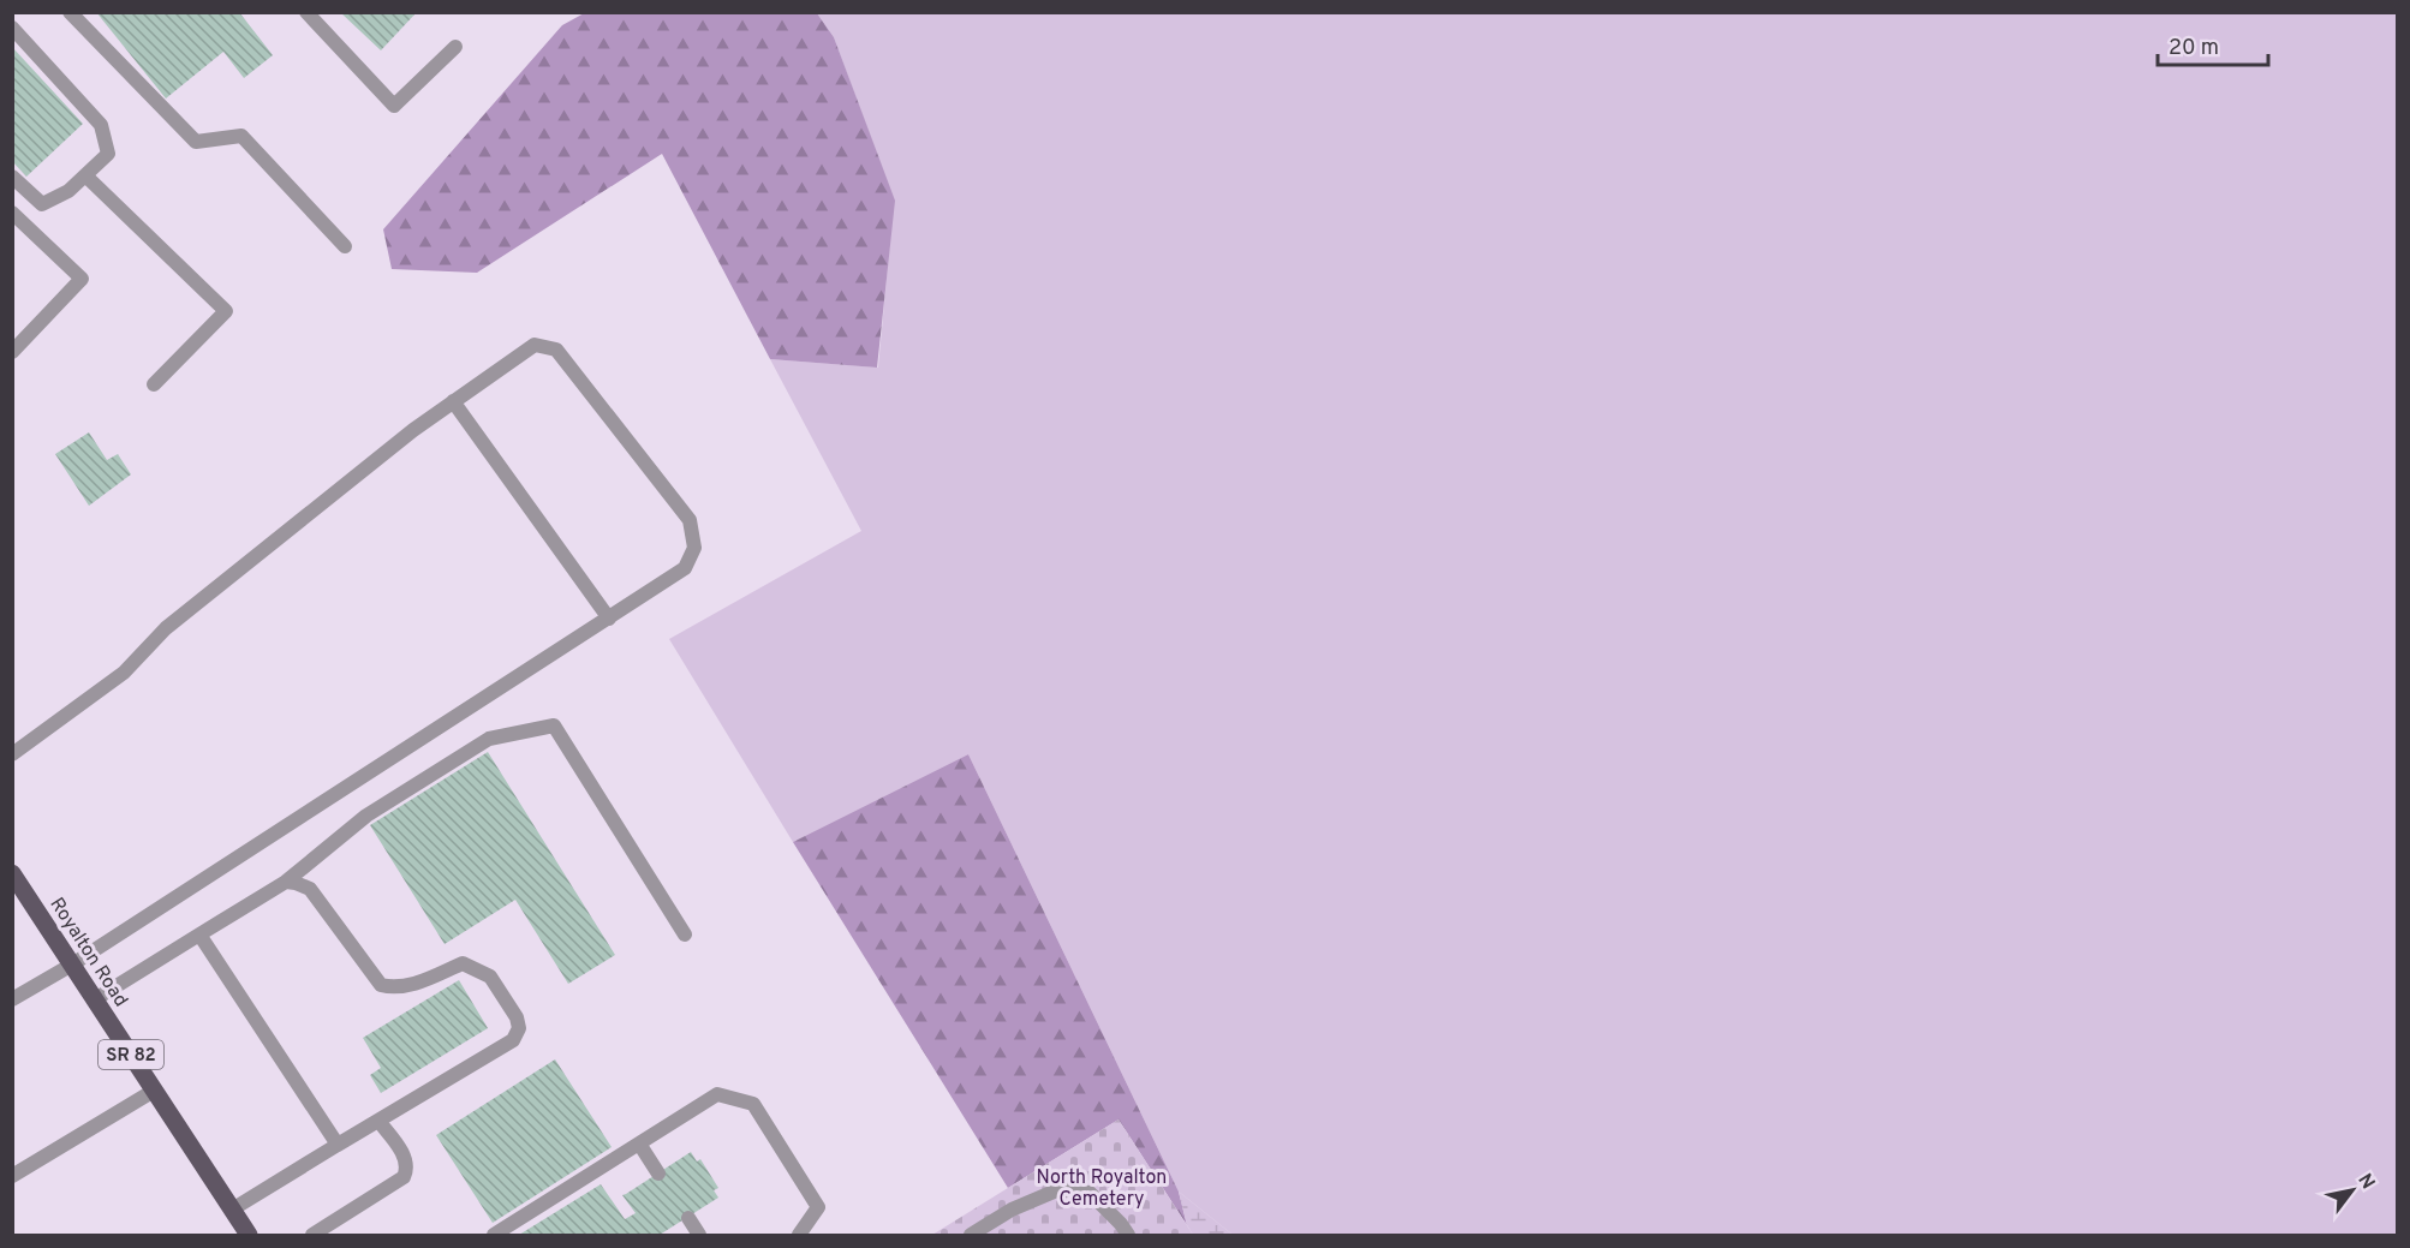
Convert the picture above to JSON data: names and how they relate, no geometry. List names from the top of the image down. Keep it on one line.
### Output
{"streets":{"main road":["Royalton Road","SR 82"]},"parks":["North Royalton Cemetery"],"scale_bar":"20 m","north":"top right"}
